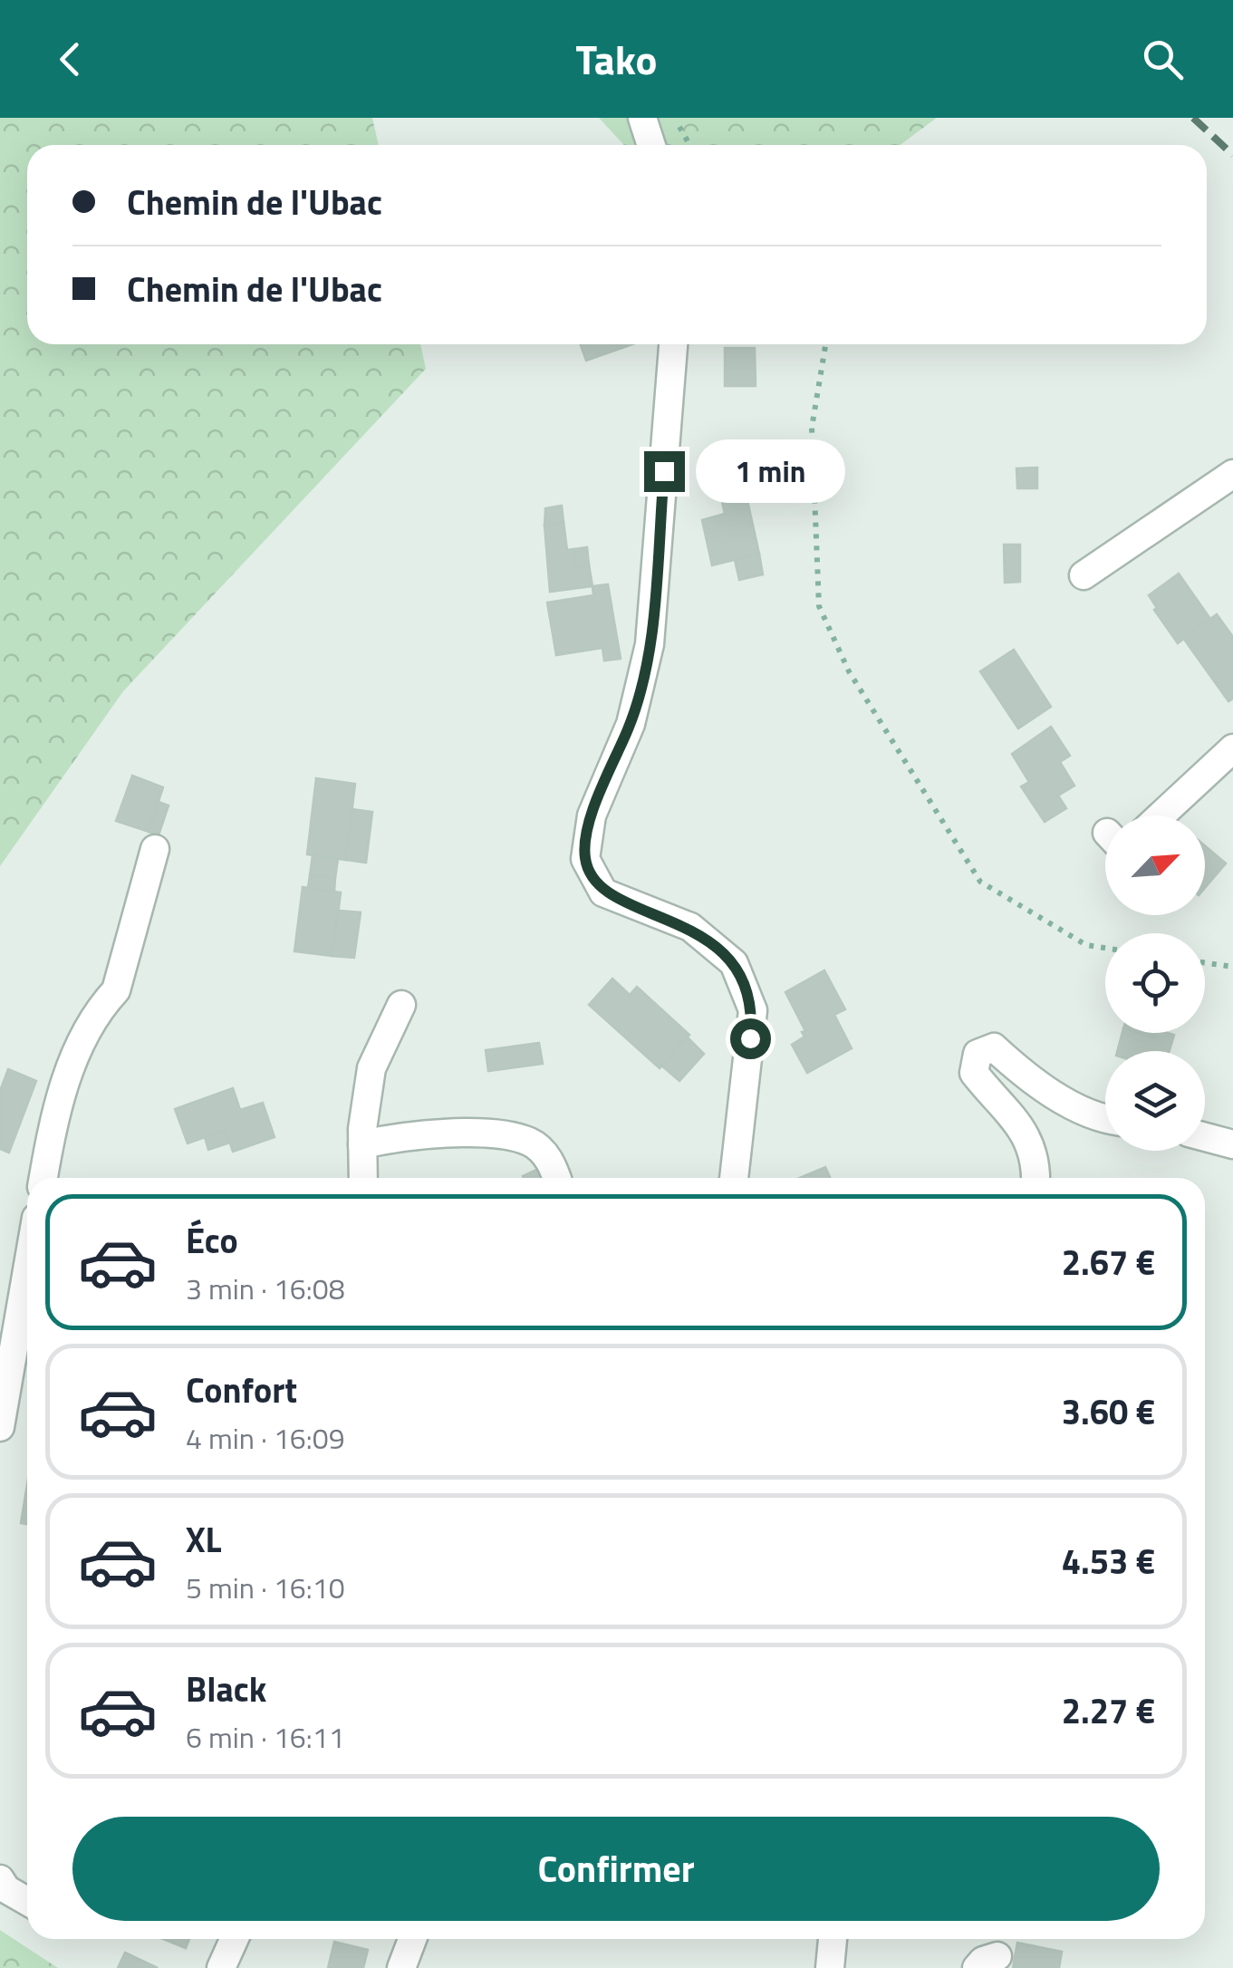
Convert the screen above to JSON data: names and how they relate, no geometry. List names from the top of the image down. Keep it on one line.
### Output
{"north":"top right","page":{"header":"Tako","banner":["Chemin de l'Ubac","Chemin de l'Ubac"],"bubble":"1 min","list":[{"name":"Éco","note":"3 min · 16:08","value":"2.67 €"},{"name":"Confort","note":"4 min · 16:09","value":"3.60 €"},{"name":"XL","note":"5 min · 16:10","value":"4.53 €"},{"name":"Black","note":"6 min · 16:11","value":"2.27 €"}],"buttons":"Confirmer"}}
